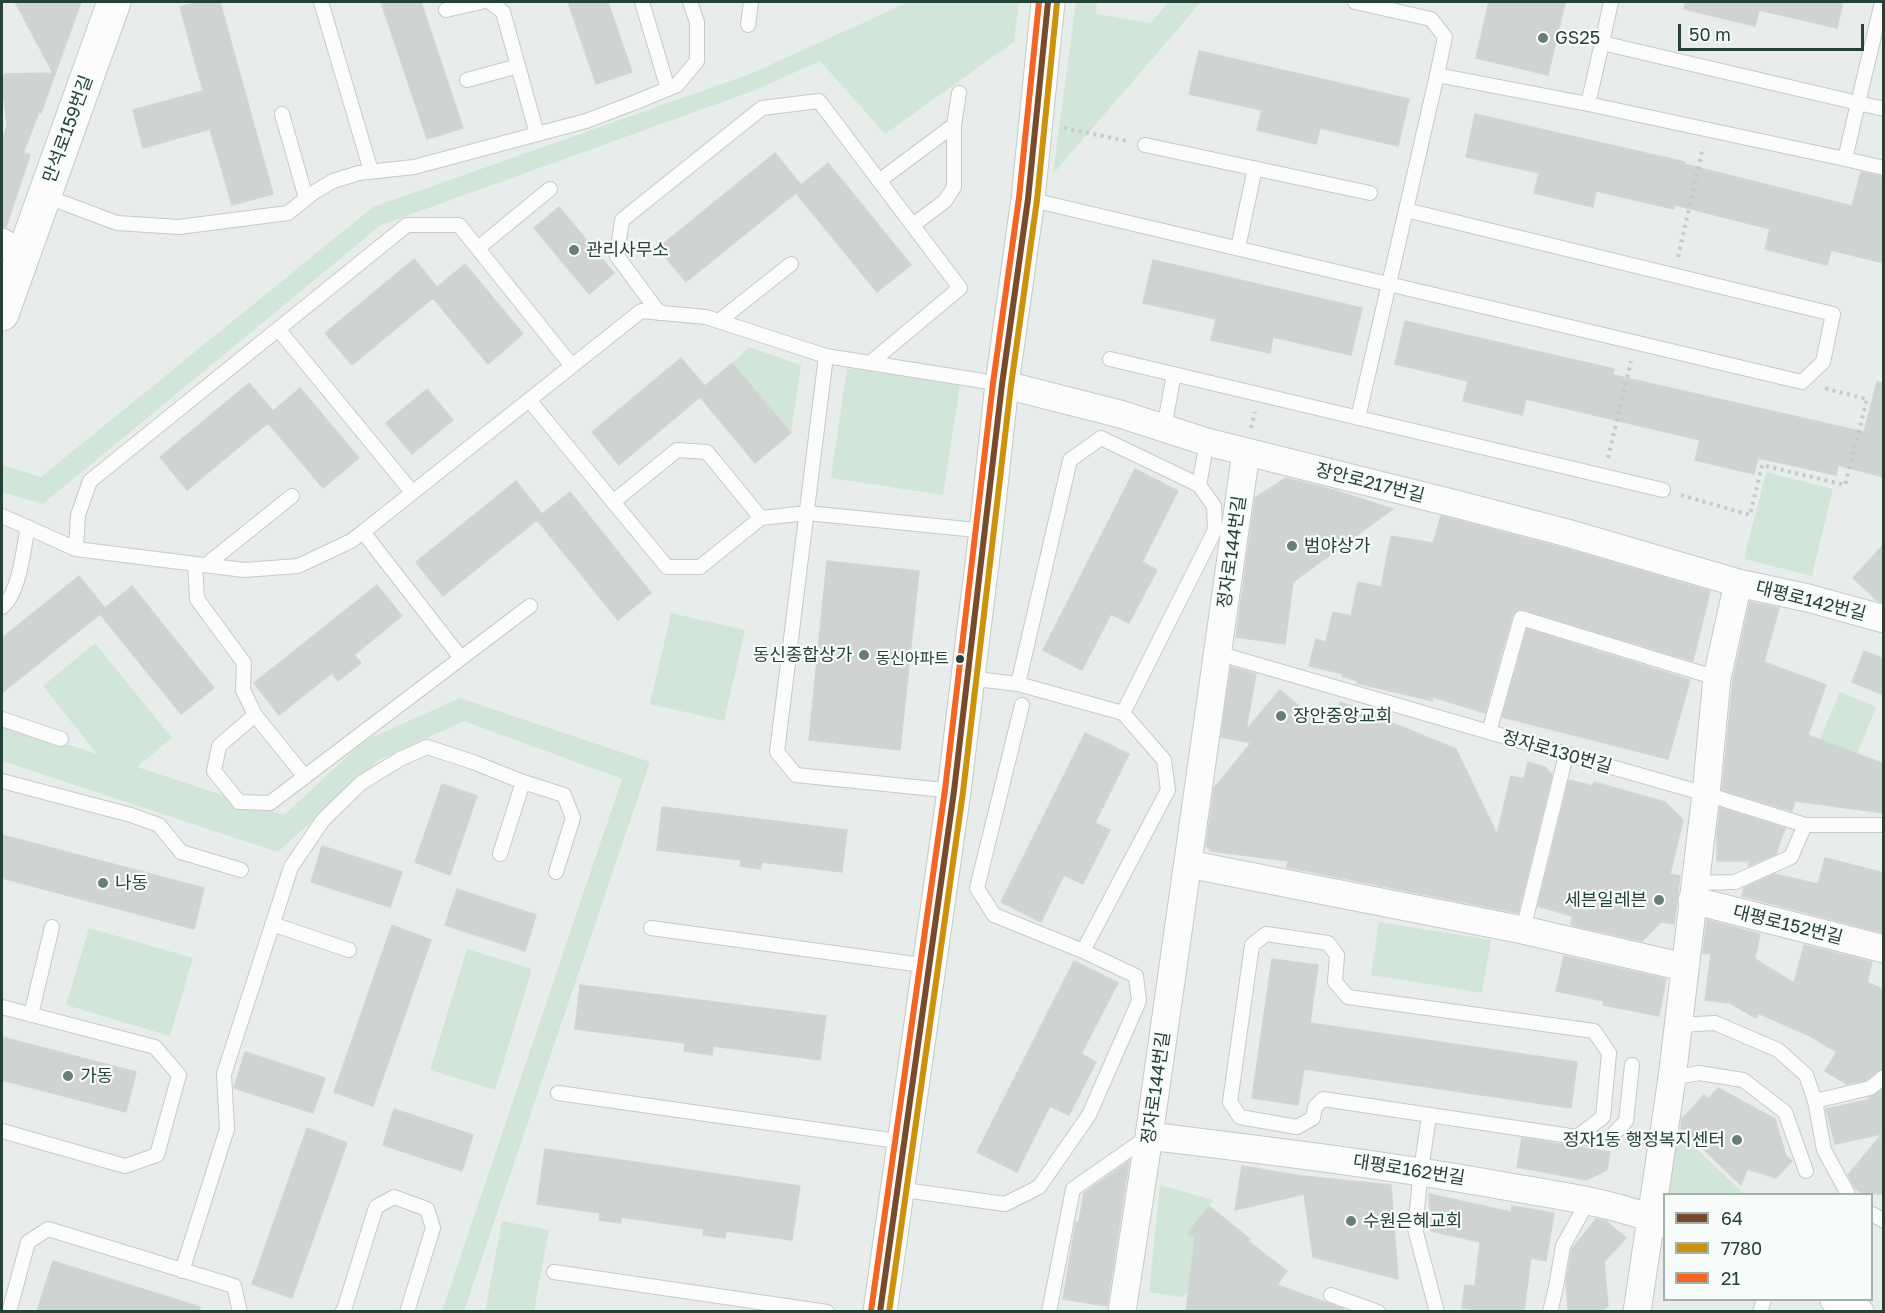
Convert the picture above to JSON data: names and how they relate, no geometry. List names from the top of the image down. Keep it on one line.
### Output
{"streets":{"main road":["만석로159번길"],"street":["장안로217번길","정자로144번길","대평로142번길","대평로152번길","대평로162번길"],"lane":["정자로130번길"]},"crossings":[["장안로217번길","정자로144번길"],["장안로217번길","대평로142번길"],["정자로144번길","대평로162번길"]],"places":["GS25","관리사무소","범야상가","동신종합상가","동신아파트","장안중앙교회","나동","세븐일레븐","가동","정자1동 행정복지센터","수원은혜교회"],"lines":["transit line 64","transit line 21","transit line 7780"],"legend":["64","7780","21"],"scale_bar":"50 m"}
